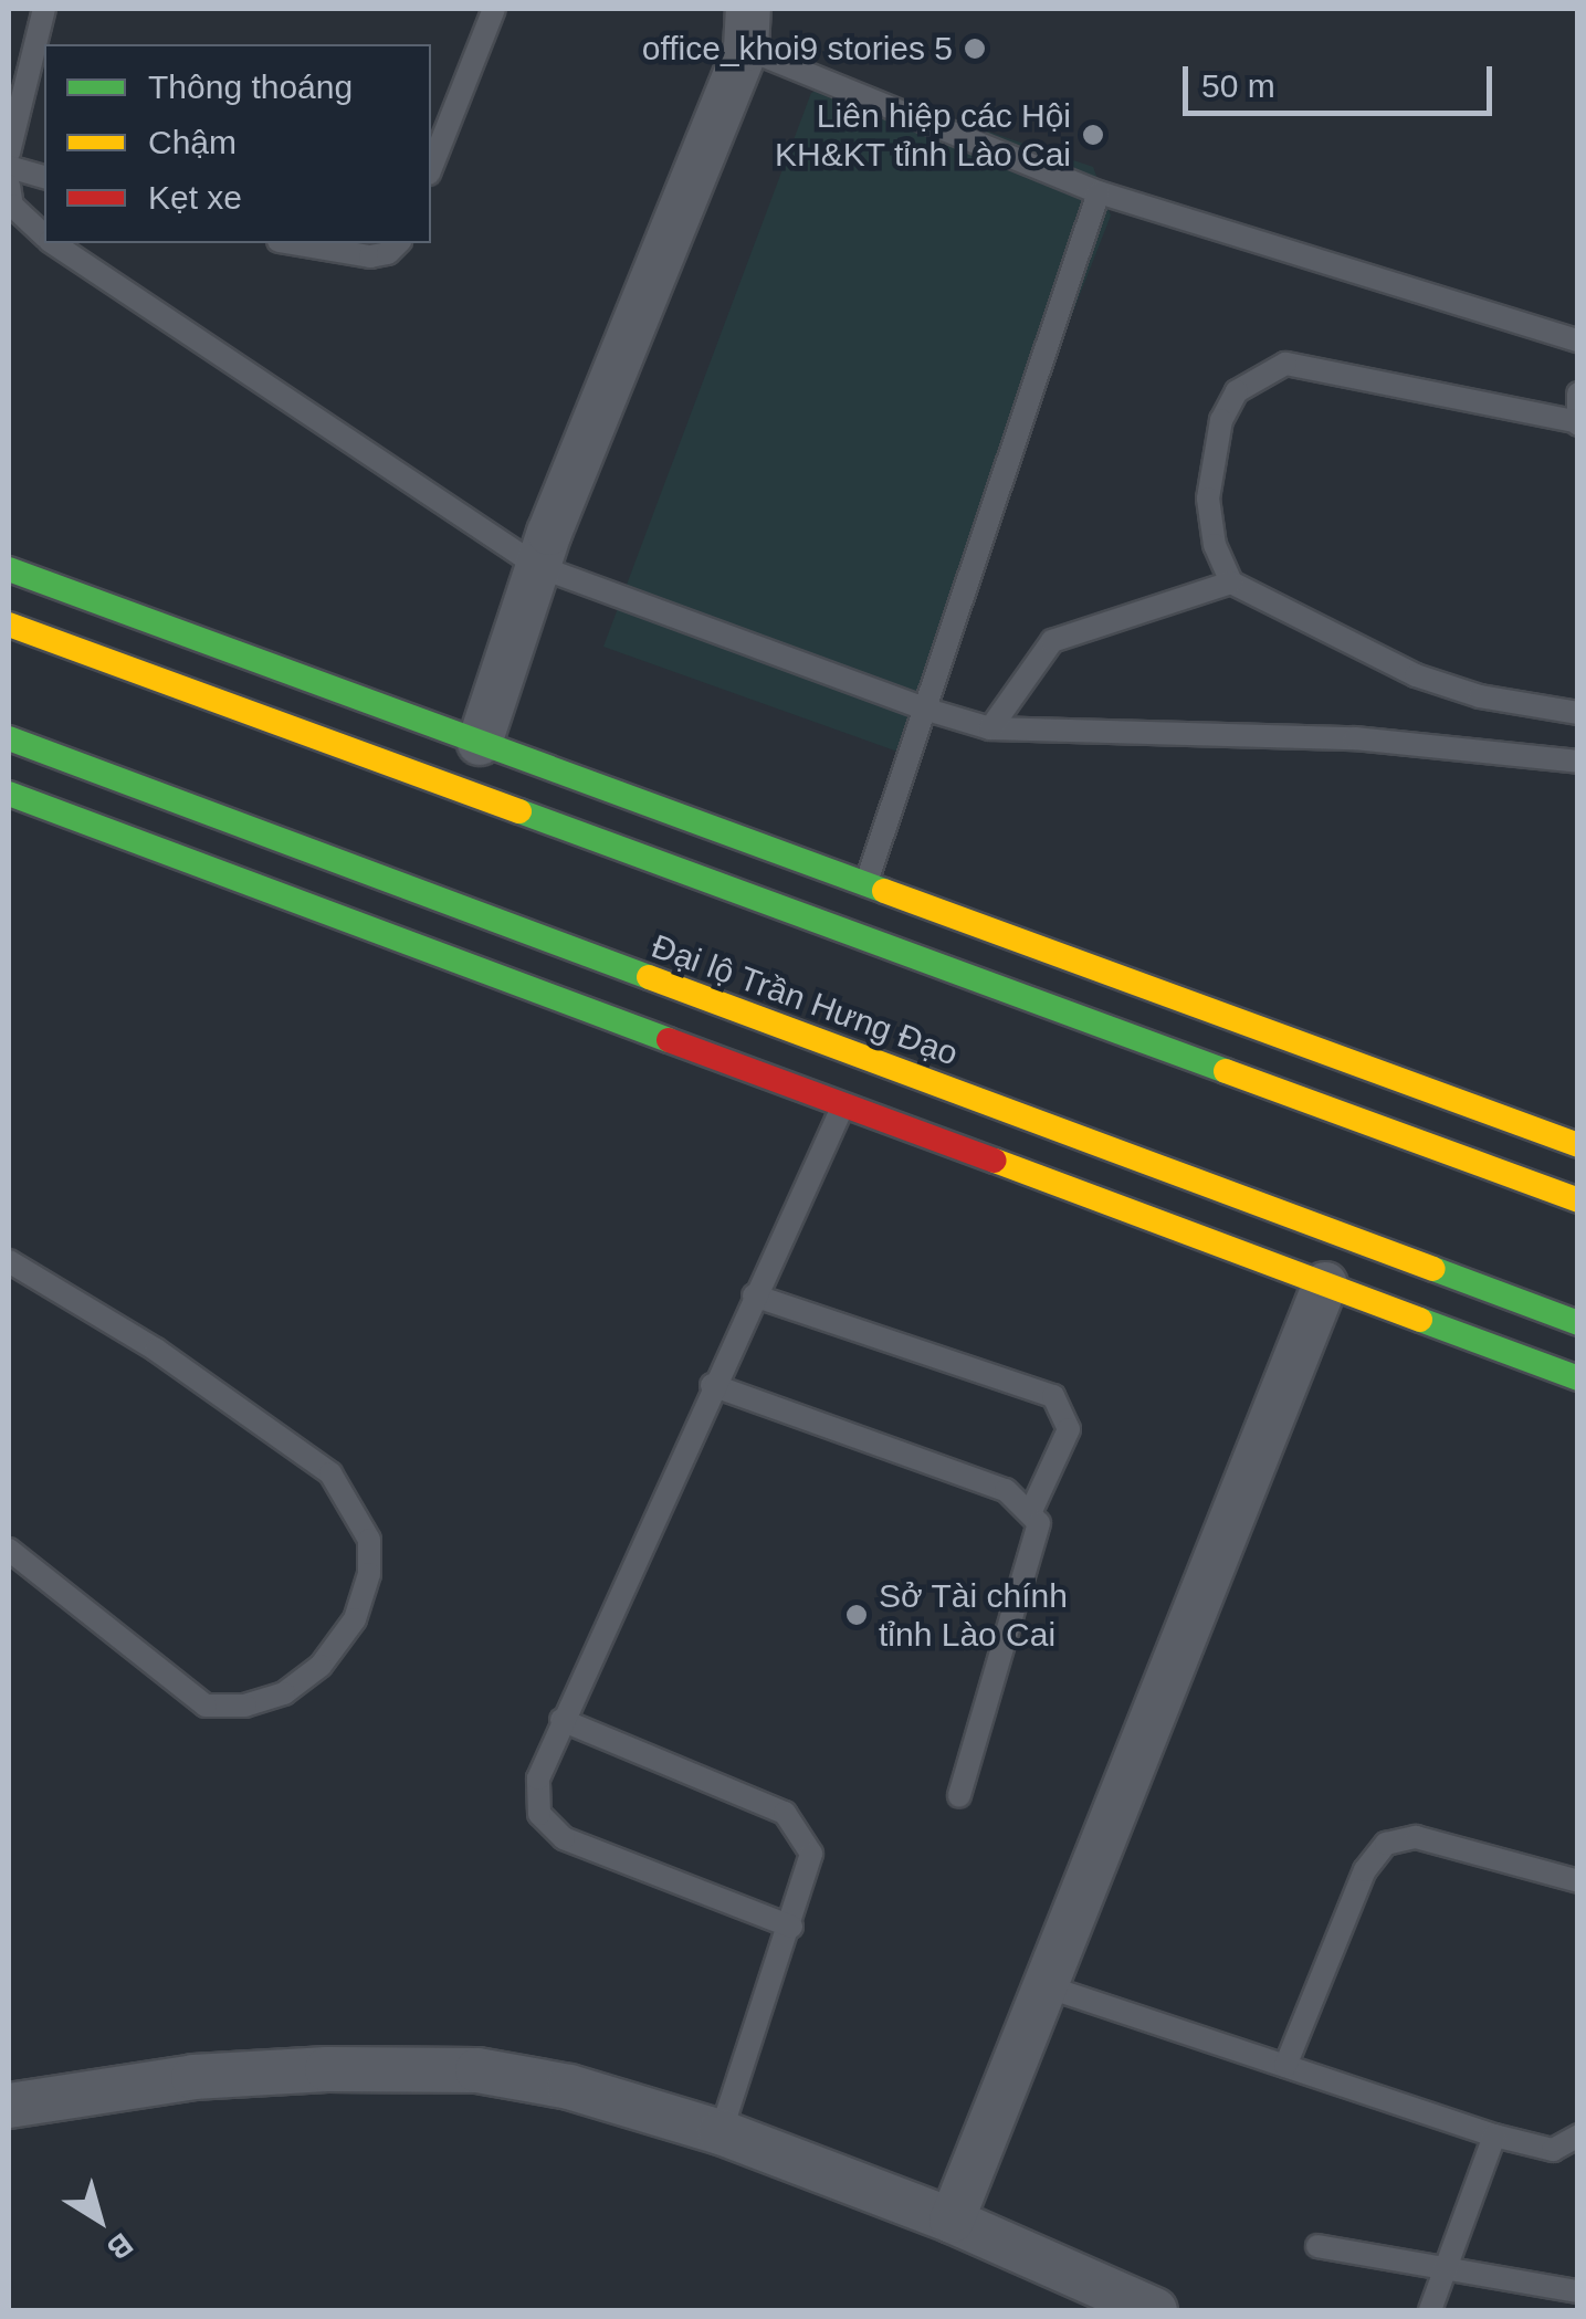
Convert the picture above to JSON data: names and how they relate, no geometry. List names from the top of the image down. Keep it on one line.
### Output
{"streets":{"main road":["Đại lộ Trần Hưng Đạo"]},"places":["office_khoi9 stories 5","Liên hiệp các Hội KH&KT tỉnh Lào Cai","Sở Tài chính tỉnh Lào Cai"],"legend":["Thông thoáng","Chậm","Kẹt xe"],"scale_bar":"50 m","north":"bottom right"}
